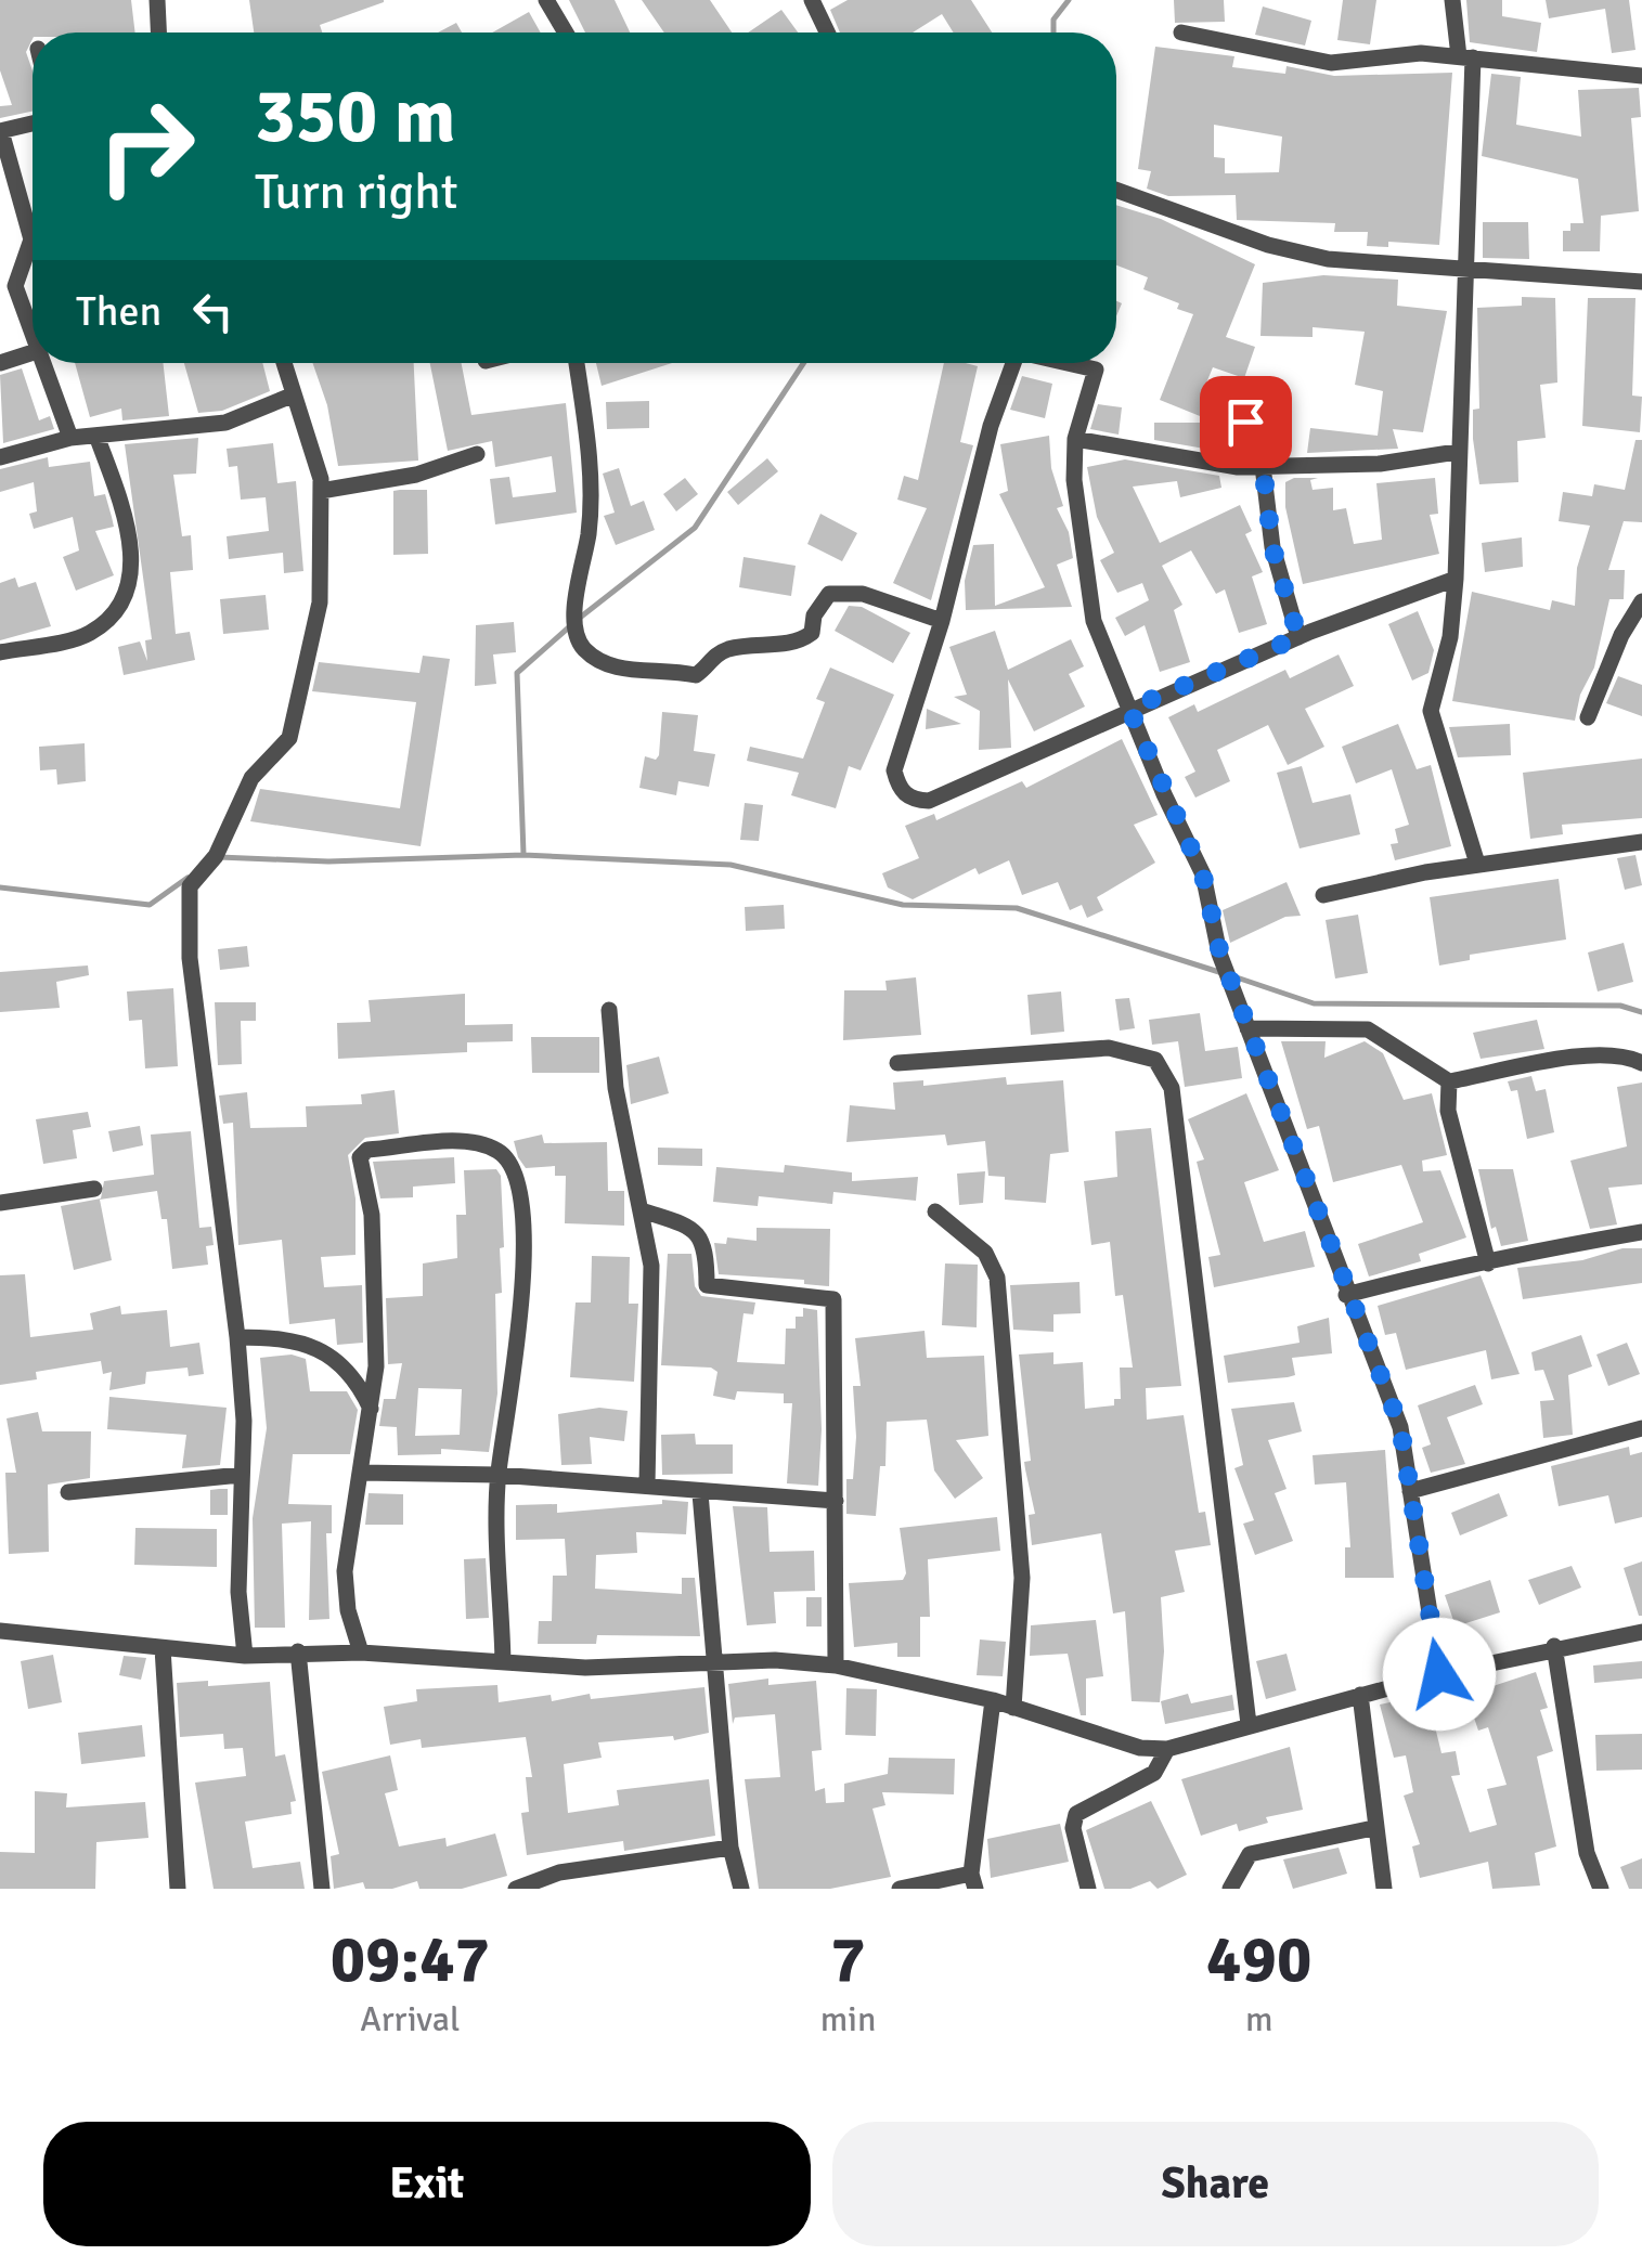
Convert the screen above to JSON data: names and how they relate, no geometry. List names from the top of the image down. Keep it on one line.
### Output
{"page":{"turn":["350 m","Turn right"],"then":"Then","eta":["09:47","Arrival","7","min","490","m"],"buttons":["Exit","Share"]}}
